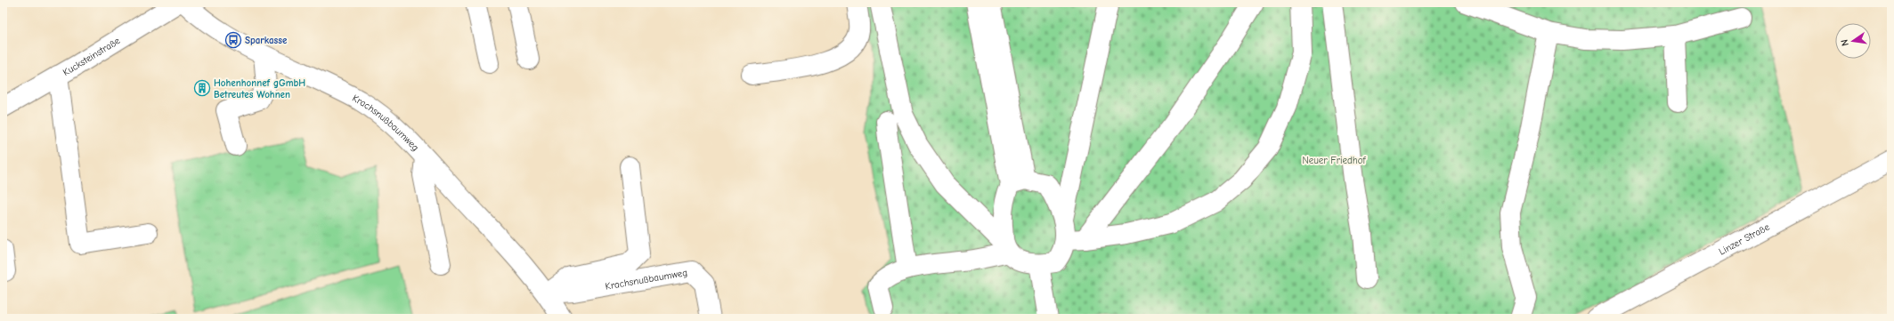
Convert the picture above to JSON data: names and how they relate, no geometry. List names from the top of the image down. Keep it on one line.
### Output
{"streets":{"street":["Kucksteinstraße","Krachsnußbaumweg","Linzer Straße"]},"parks":["Neuer Friedhof"],"places":{"bus stop":["Sparkasse"],"building":["Hohenhonnef gGmbH Betreutes Wohnen"]},"north":"left"}
